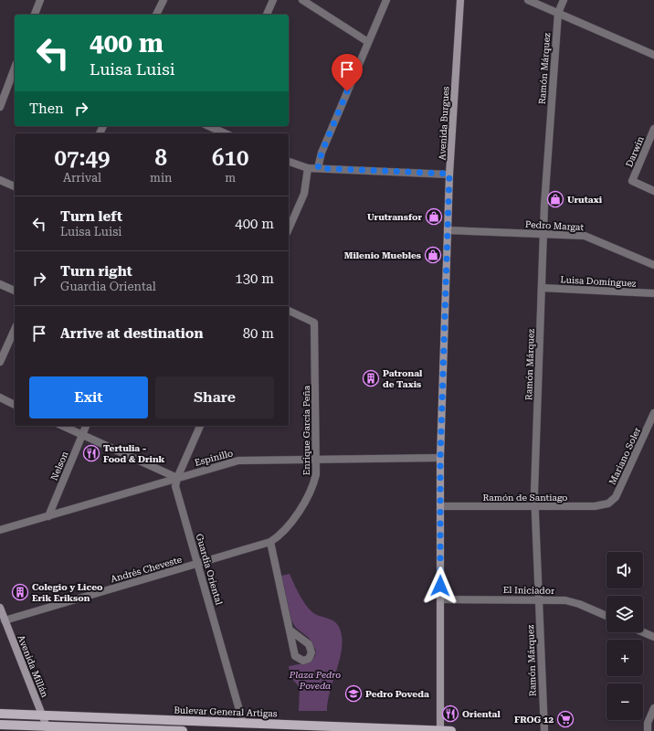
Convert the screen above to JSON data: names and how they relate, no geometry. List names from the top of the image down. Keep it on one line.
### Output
{"streets":{"main road":["Bulevar General Artigas"],"street":["Ramón Márquez","Avenida Burgues","Darwin","Pedro Margat","Luisa Domínguez","Enrique García Peña","Mariano Soler","Espinillo","Nelson","Ramón de Santiago","Andrés Cheveste","Guardia Oriental","El Iniciador","Avenida Millán"]},"crossings":[["Ramón Márquez","Pedro Margat"],["Ramón Márquez","Luisa Domínguez"],["Ramón Márquez","Ramón de Santiago"],["Ramón Márquez","El Iniciador"],["Avenida Burgues","Pedro Margat"],["Avenida Burgues","Espinillo"],["Avenida Burgues","Ramón de Santiago"],["Avenida Burgues","El Iniciador"],["Avenida Burgues","Bulevar General Artigas"],["Enrique García Peña","Espinillo"],["Enrique García Peña","Andrés Cheveste"],["Mariano Soler","Ramón de Santiago"],["Espinillo","Nelson"],["Espinillo","Guardia Oriental"],["Andrés Cheveste","Guardia Oriental"],["Andrés Cheveste","Avenida Millán"],["Guardia Oriental","Bulevar General Artigas"],["Avenida Millán","Bulevar General Artigas"]],"parks":["Plaza Pedro Poveda"],"places":{"shop":["Urutaxi","Urutransfor","Milenio Muebles"],"building":["Patronal de Taxis","Colegio y Liceo Erik Erikson"],"restaurant":["Tertulia - Food & Drink","Oriental"],"school or university":["Pedro Poveda"],"supermarket":["FROG 12"]},"page":{"turn":["400 m","Luisa Luisi"],"then":"Then","eta":["07:49","Arrival","8","min","610","m"],"list":[{"name":"Turn left","note":"Luisa Luisi","value":"400 m"},{"name":"Turn right","note":"Guardia Oriental","value":"130 m"},{"name":"Arrive at destination","value":"80 m"}],"buttons":["Exit","Share"],"map_buttons":["+","−"]}}
